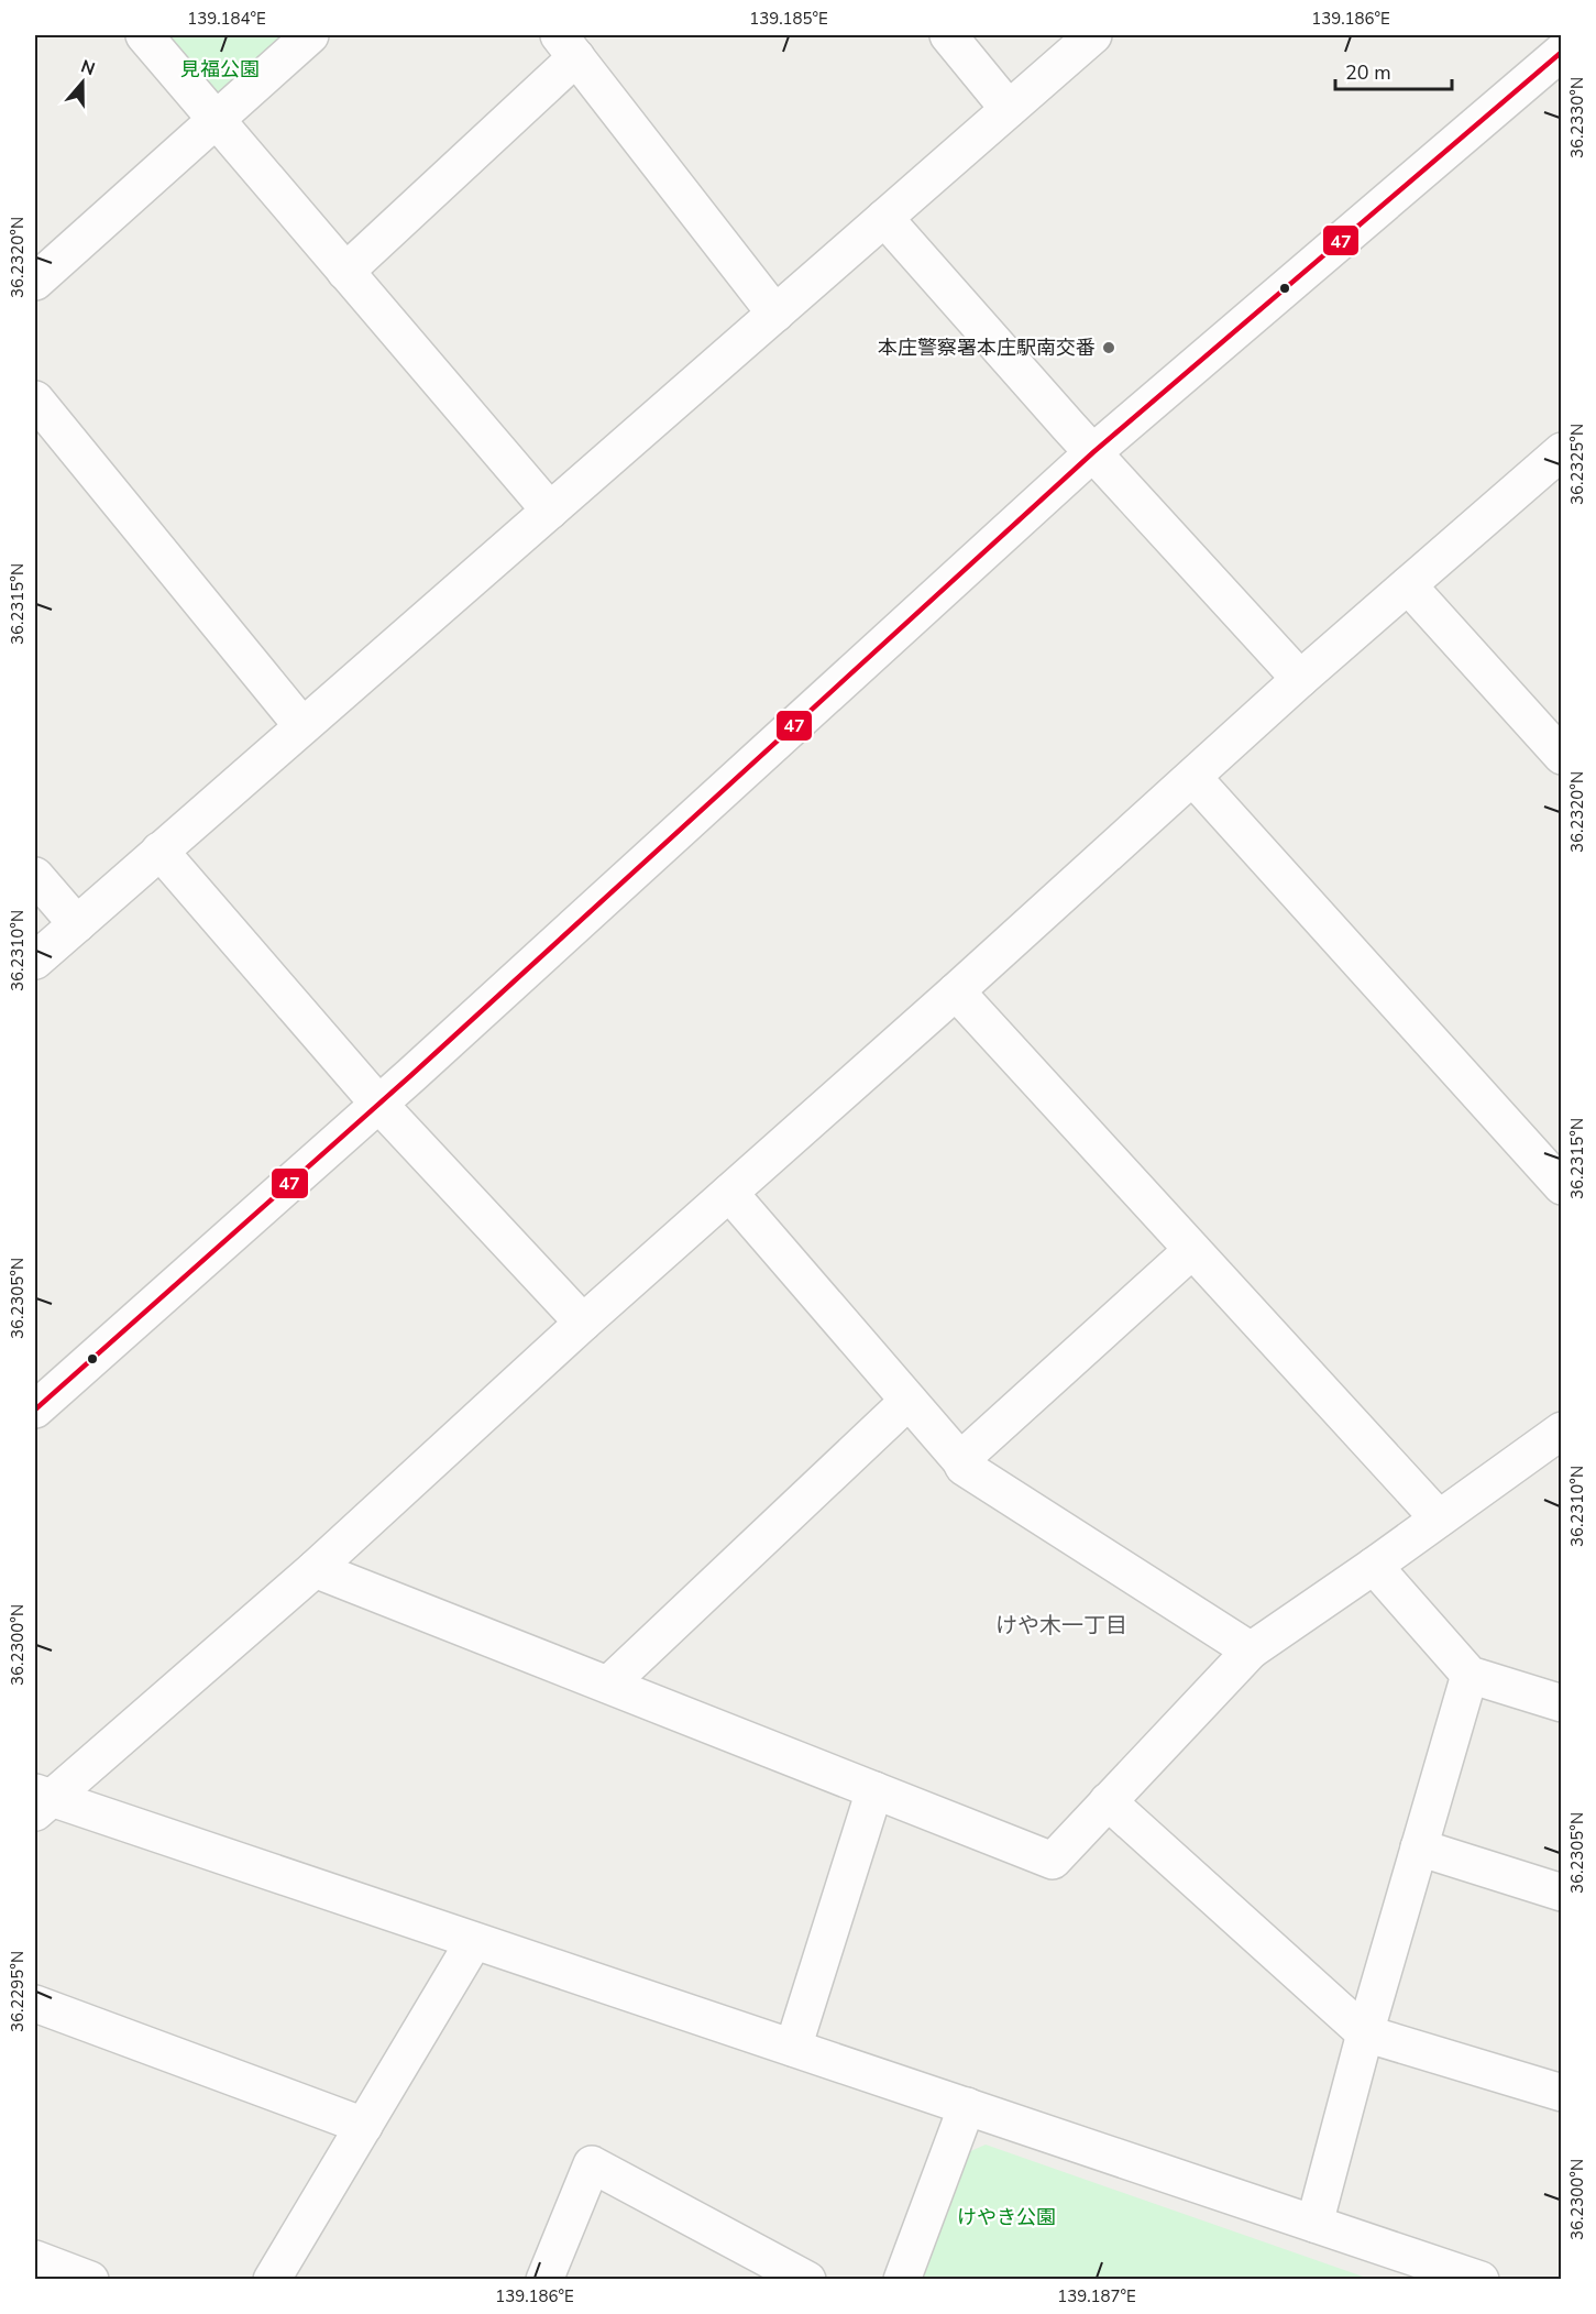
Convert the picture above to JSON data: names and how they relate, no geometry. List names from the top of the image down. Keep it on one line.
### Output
{"districts":["けや木一丁目"],"parks":["見福公園","けやき公園"],"places":["本庄警察署本庄駅南交番"],"lines":["transit line 47"],"scale_bar":"20 m","north":"top","coordinates":["139.184°E","139.185°E","139.186°E","36.2330°N","36.2320°N","36.2325°N","36.2315°N","36.2310°N","36.2305°N","36.2300°N","36.2295°N","139.187°E"]}
